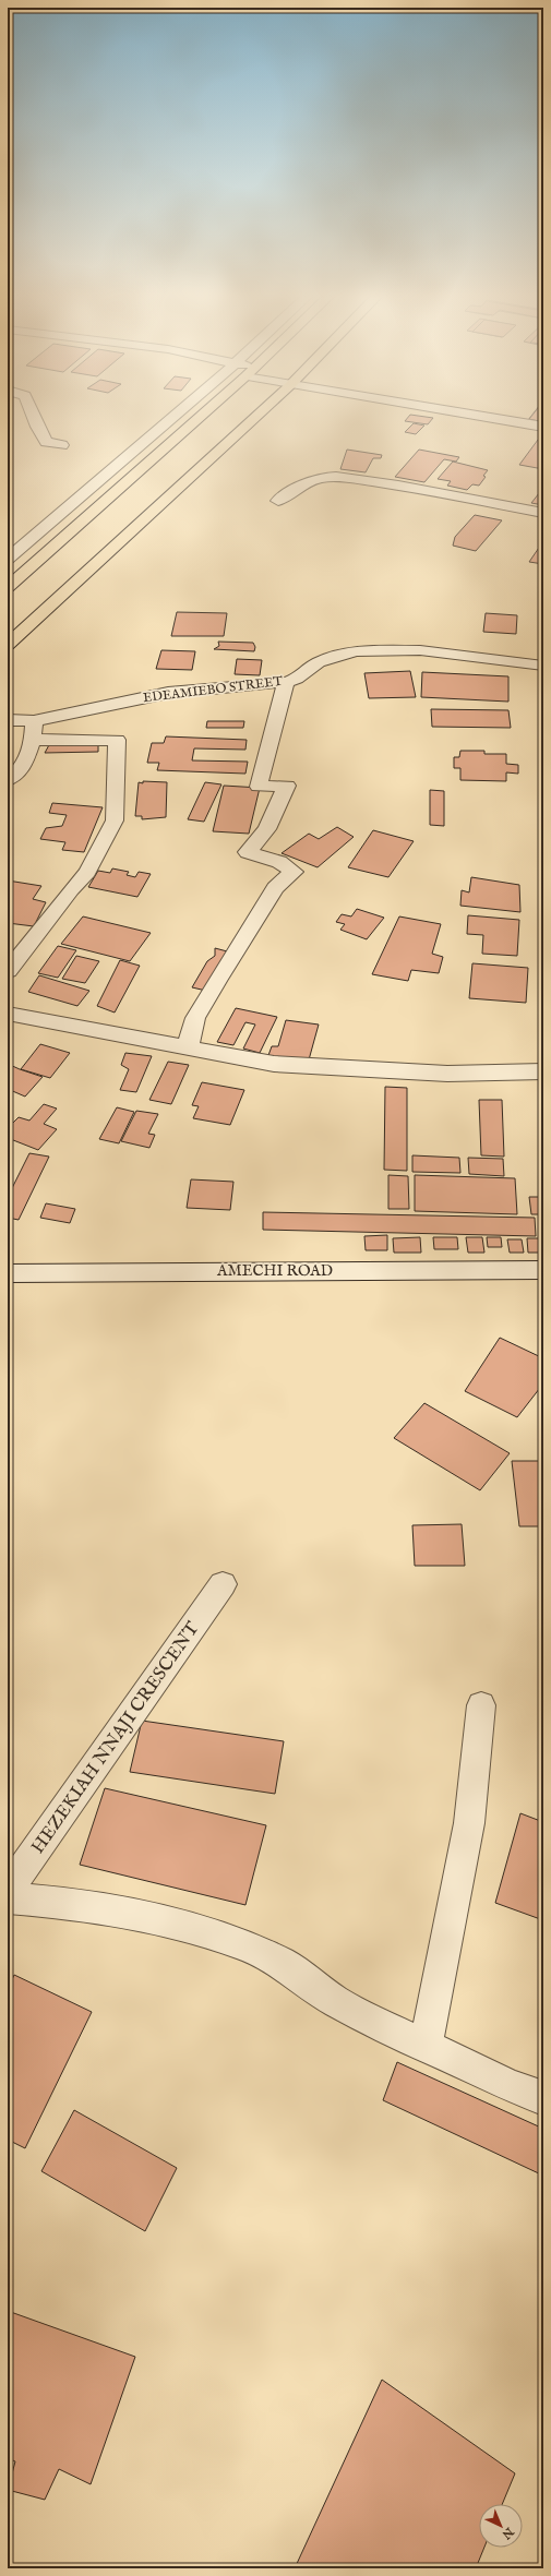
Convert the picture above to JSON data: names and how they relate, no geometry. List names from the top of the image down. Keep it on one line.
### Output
{"streets":{"street":["EDEAMIEBO STREET","AMECHI ROAD","HEZEKIAH NNAJI CRESCENT"]},"north":"bottom right"}
